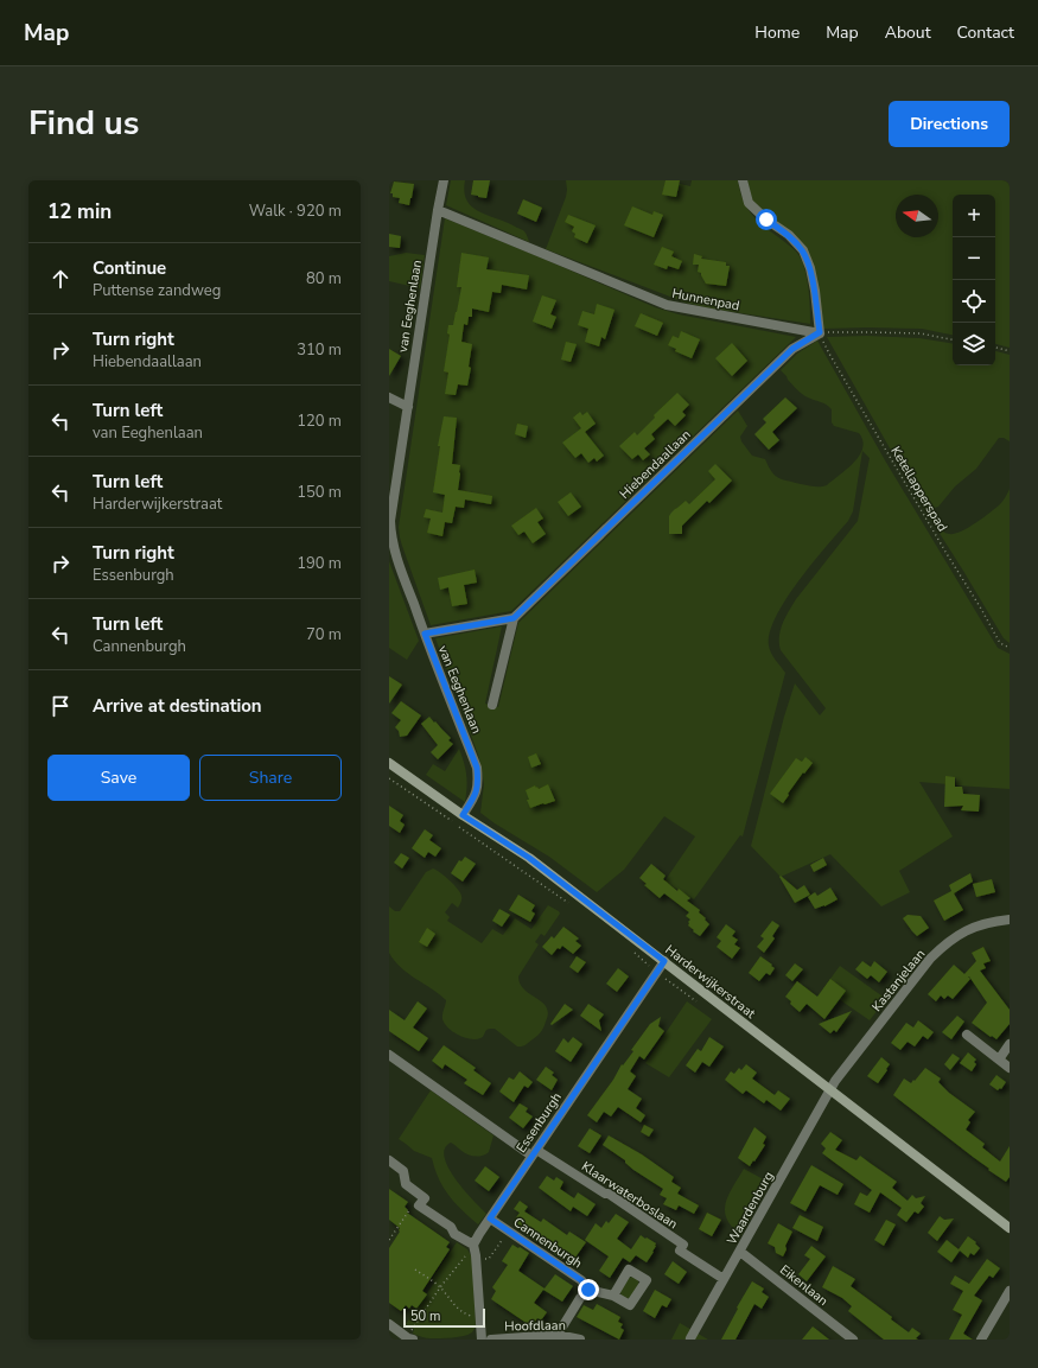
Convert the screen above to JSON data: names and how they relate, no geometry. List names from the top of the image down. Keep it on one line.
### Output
{"streets":{"main road":["Harderwijkerstraat"],"street":["Hunnenpad","van Eeghenlaan","Hiebendaallaan","Kastanjelaan","Essenburgh","Klaarwaterboslaan","Waardenburg","Cannenburgh","Eikenlaan","Hoofdlaan"],"path":["Ketellapperspad"]},"crossings":[["Hunnenpad","van Eeghenlaan"],["Hunnenpad","Hiebendaallaan"],["Hunnenpad","Ketellapperspad"],["van Eeghenlaan","Harderwijkerstraat"],["Hiebendaallaan","Ketellapperspad"],["Kastanjelaan","Harderwijkerstraat"],["Kastanjelaan","Waardenburg"],["Harderwijkerstraat","Essenburgh"],["Harderwijkerstraat","Waardenburg"],["Essenburgh","Klaarwaterboslaan"],["Essenburgh","Cannenburgh"],["Klaarwaterboslaan","Waardenburg"],["Waardenburg","Eikenlaan"]],"scale_bar":"50 m","north":"left","page":{"header":"Map","nav":["Home","Map","About","Contact"],"title":"Find us","buttons":["Directions",["Save","Share"]],"heading":["12 min","Walk · 920 m"],"map_buttons":["+","−"],"list":[["Continue","Puttense zandweg","80 m"],["Turn right","Hiebendaallaan","310 m"],["Turn left","van Eeghenlaan","120 m"],["Turn left","Harderwijkerstraat","150 m"],["Turn right","Essenburgh","190 m"],["Turn left","Cannenburgh","70 m"],"Arrive at destination"],"scale":"50 m"}}
